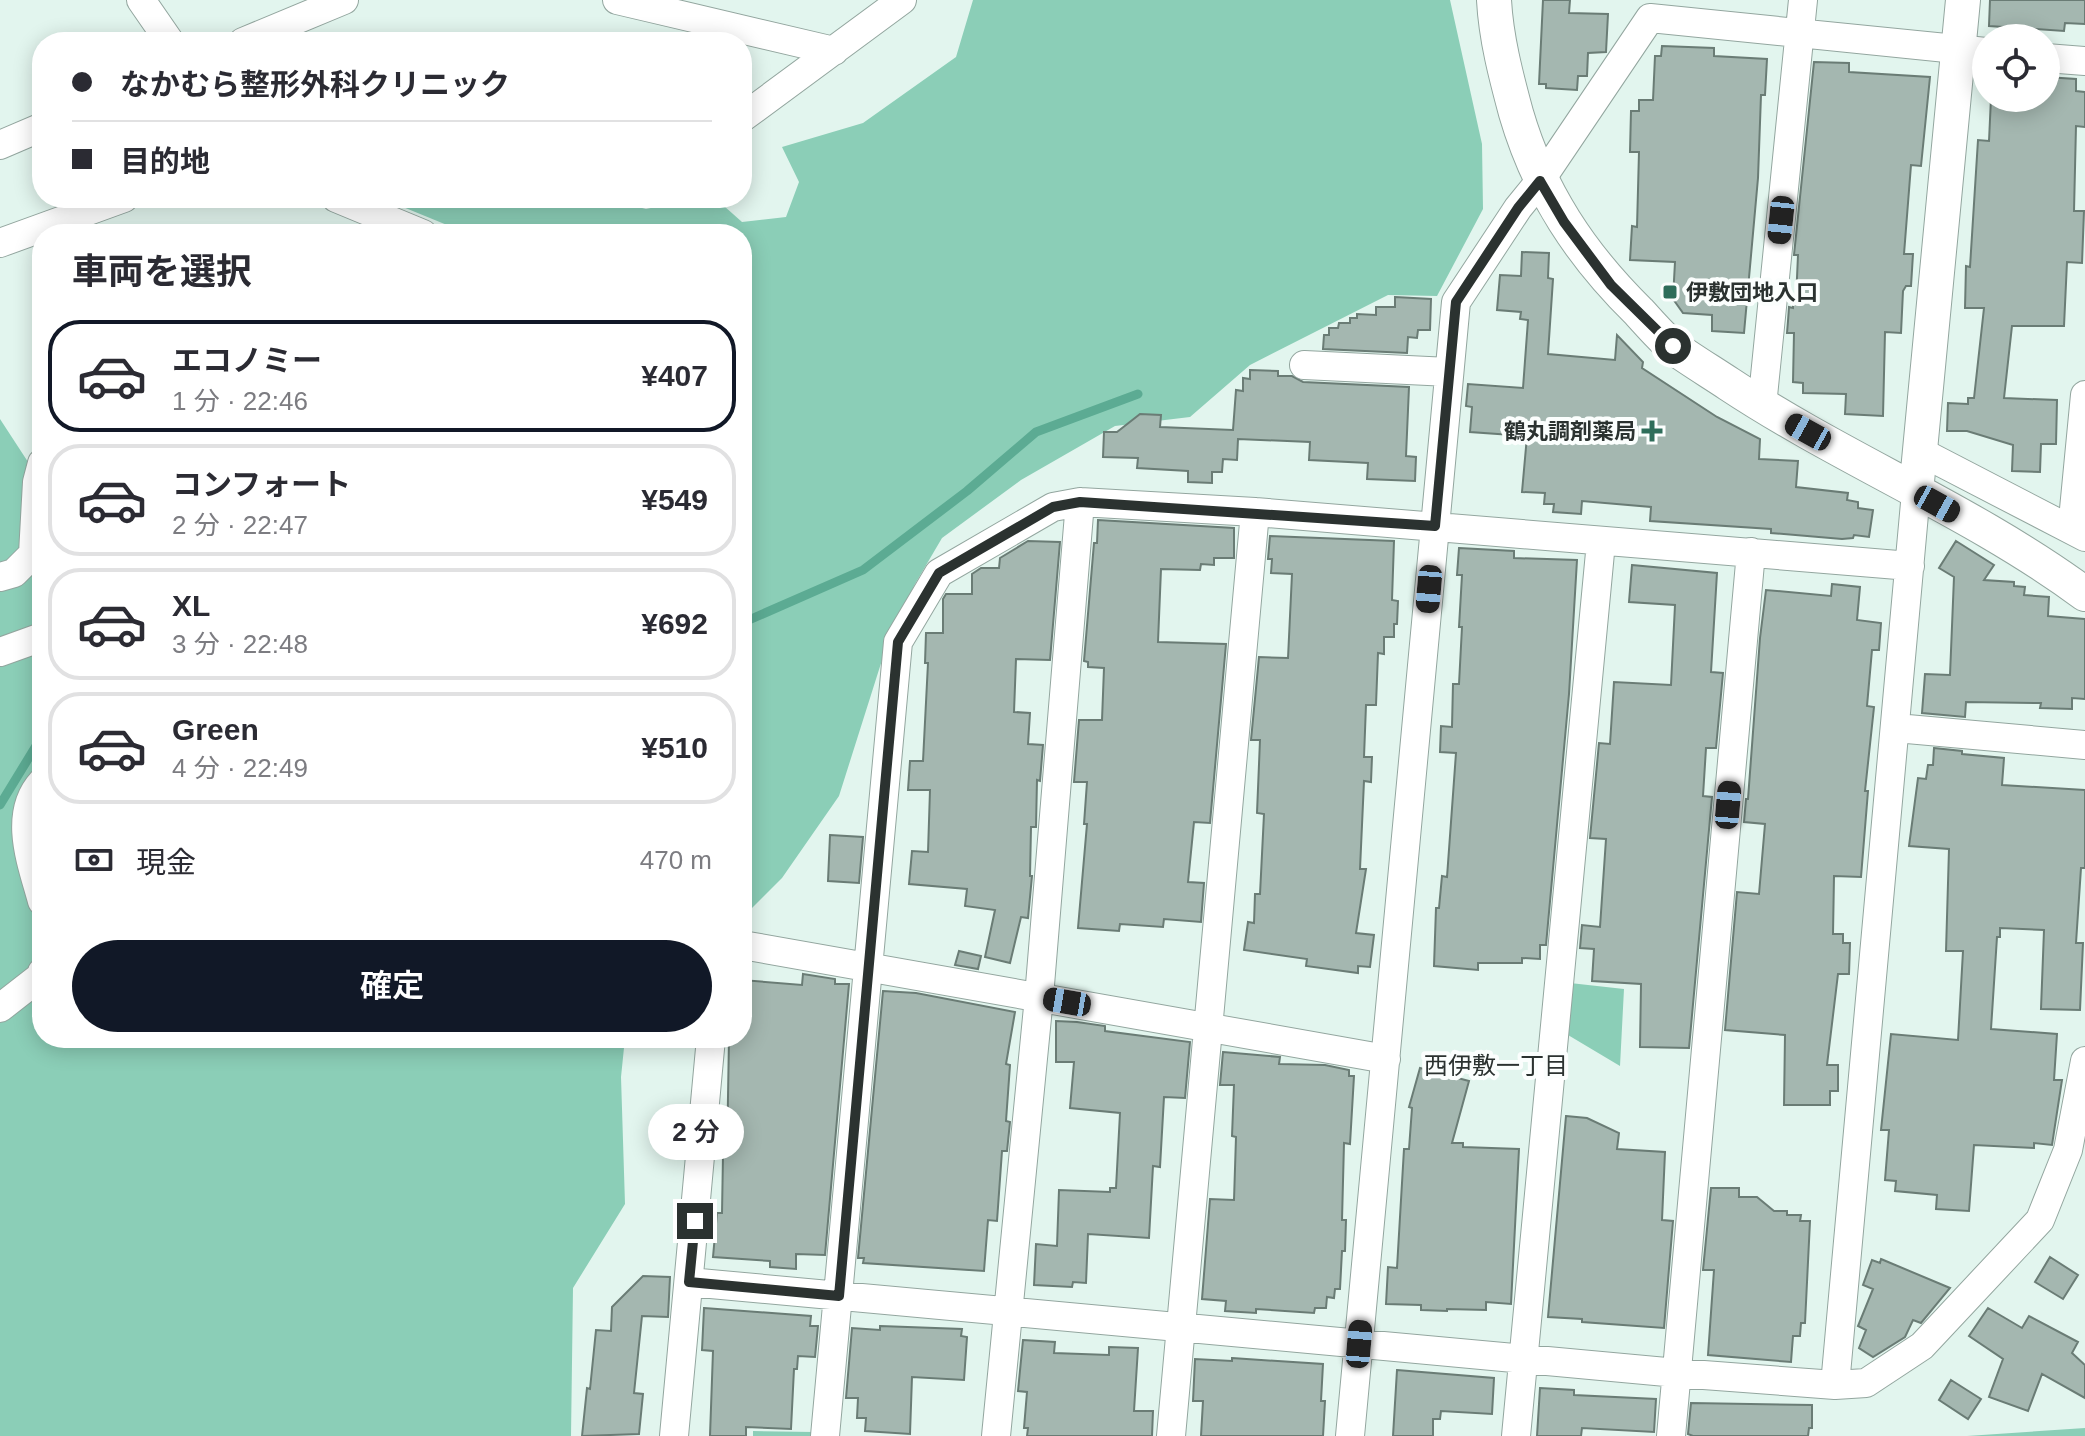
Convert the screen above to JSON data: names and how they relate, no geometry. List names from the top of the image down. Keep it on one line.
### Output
{"districts":["西伊敷一丁目"],"places":{"transit":["伊敷団地入口"],"health":["鶴丸調剤薬局"]},"page":{"banner":["なかむら整形外科クリニック","目的地"],"heading":"車両を選択","list":[{"name":"エコノミー","note":"1 分 · 22:46","value":"¥407"},{"name":"コンフォート","note":"2 分 · 22:47","value":"¥549"},{"name":"XL","note":"3 分 · 22:48","value":"¥692"},{"name":"Green","note":"4 分 · 22:49","value":"¥510"}],"pay":["現金","470 m"],"buttons":"確定","bubble":"2 分"}}
